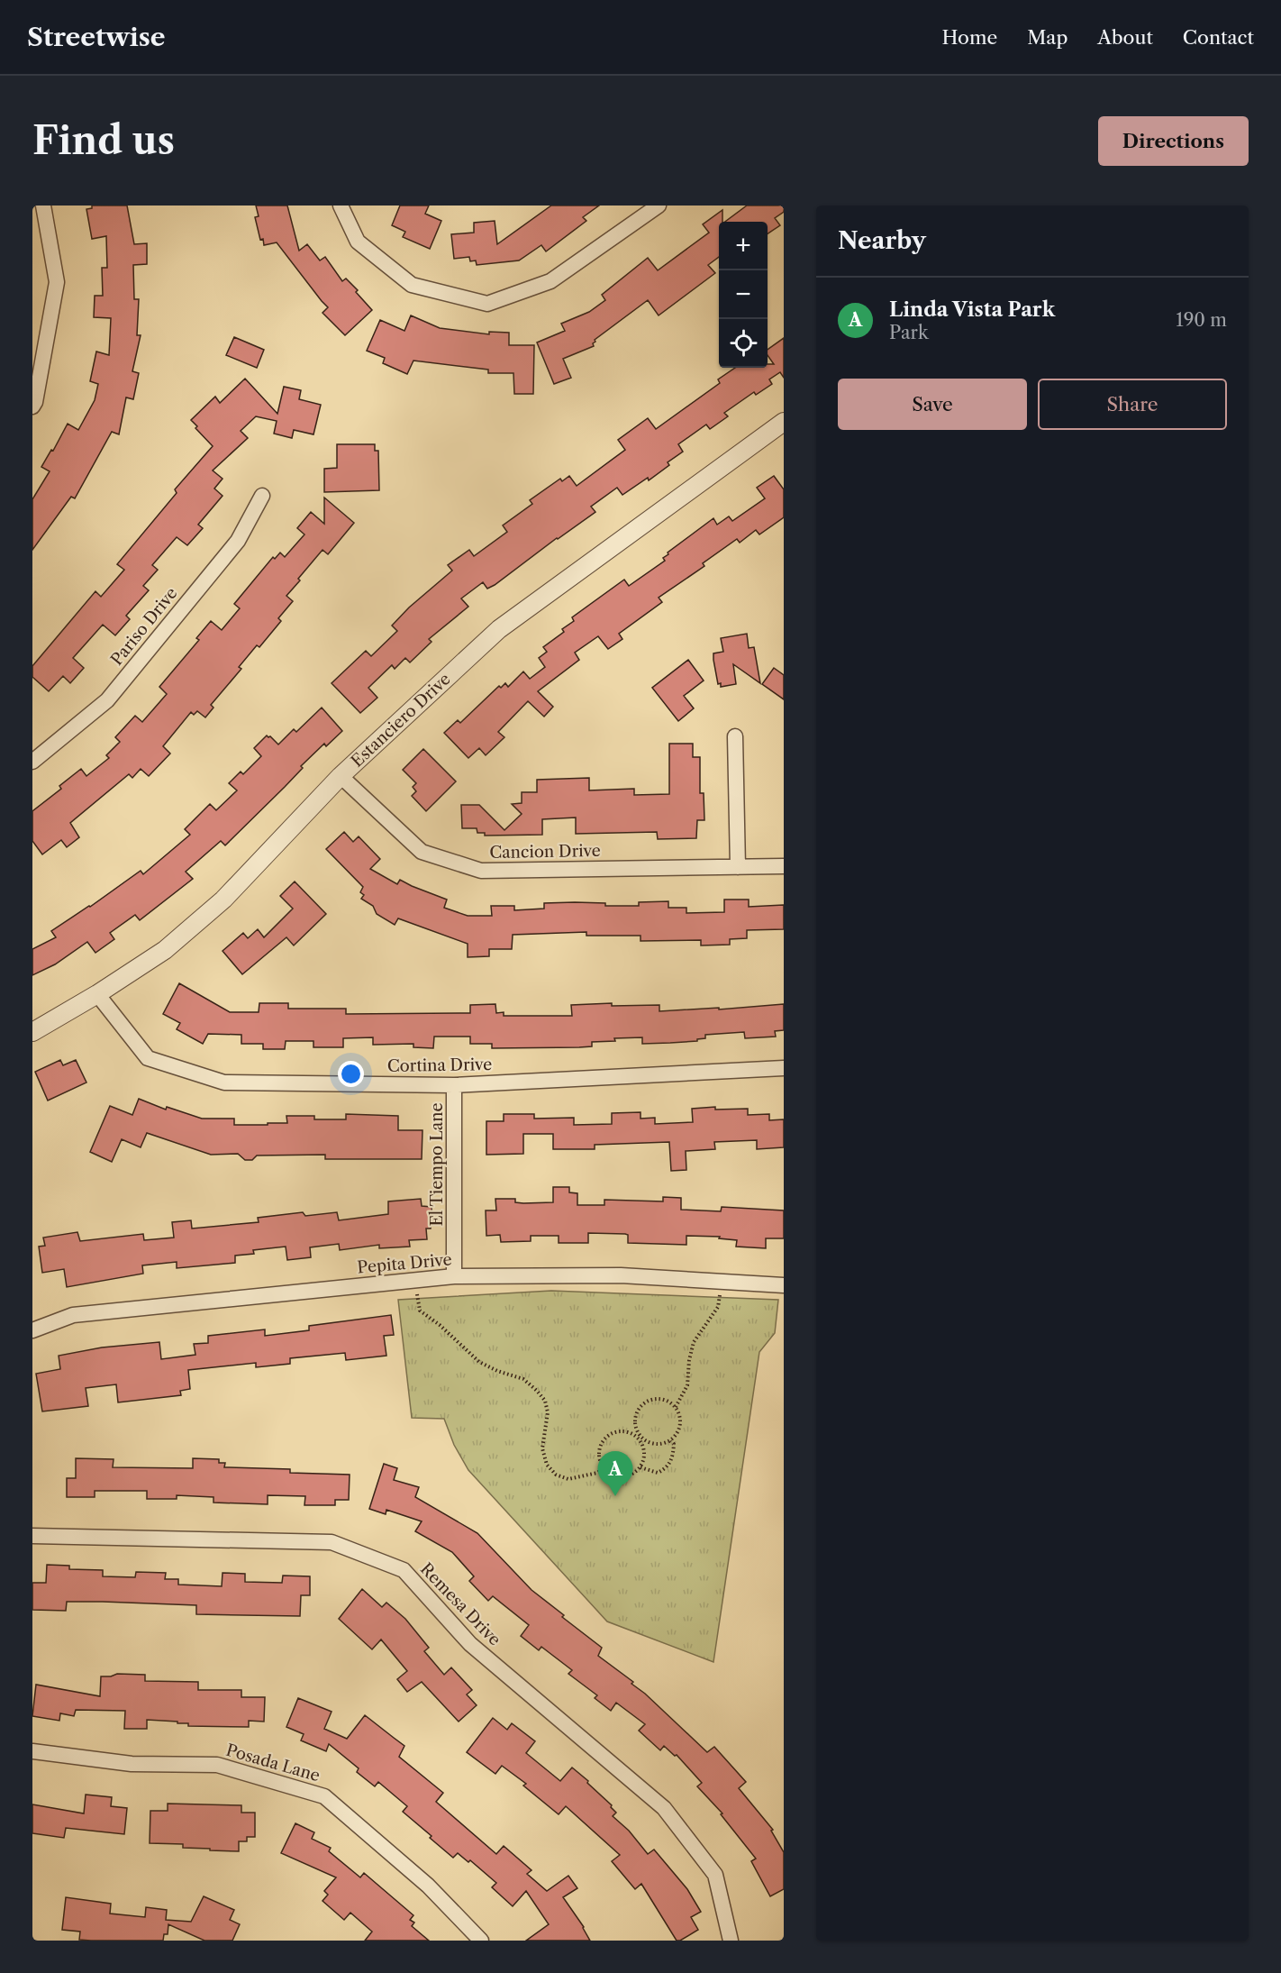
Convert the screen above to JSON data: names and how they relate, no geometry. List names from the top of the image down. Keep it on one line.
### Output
{"streets":{"street":["Pariso Drive","Estanciero Drive","Cancion Drive","Cortina Drive","El Tiempo Lane","Pepita Drive","Remesa Drive","Posada Lane"]},"crossings":[["Estanciero Drive","Cancion Drive"],["Estanciero Drive","Cortina Drive"],["Cortina Drive","El Tiempo Lane"],["El Tiempo Lane","Pepita Drive"]],"page":{"header":"Streetwise","nav":["Home","Map","About","Contact"],"buttons":["Directions",["Save","Share"]],"title":"Find us","heading":"Nearby","map_buttons":["+","−"],"list":[{"mark":"A","name":"Linda Vista Park","note":"Park","value":"190 m"}],"pins":"A"}}
